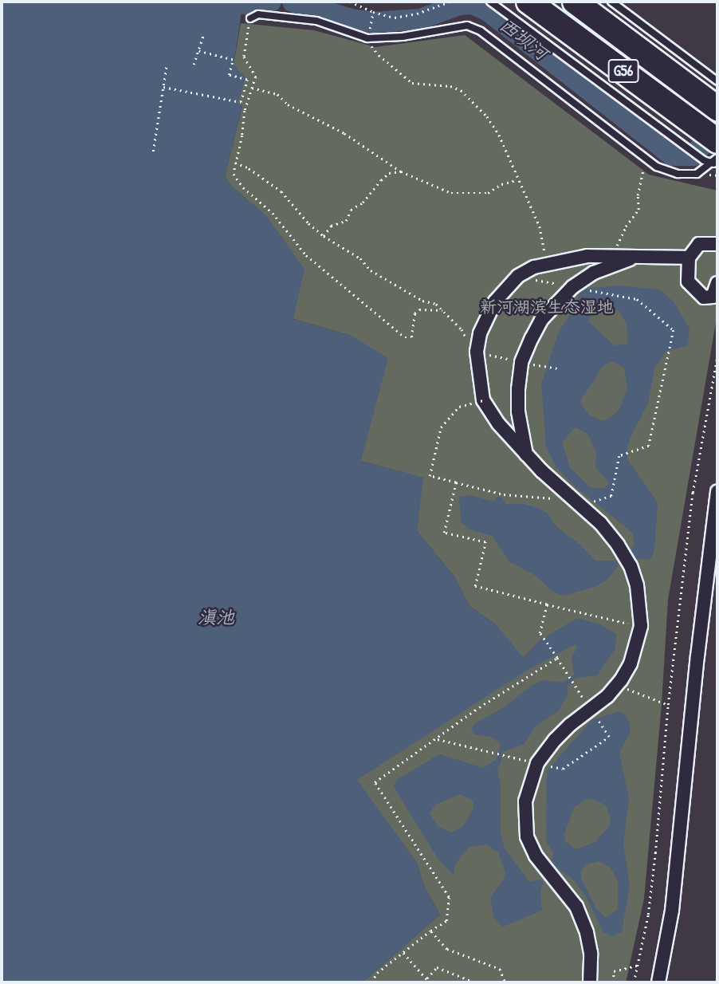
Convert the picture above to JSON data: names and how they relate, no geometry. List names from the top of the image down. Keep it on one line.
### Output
{"streets":{"highway":["G56"]},"water":["西坝河","滇池"],"parks":["新河湖滨生态湿地"]}
